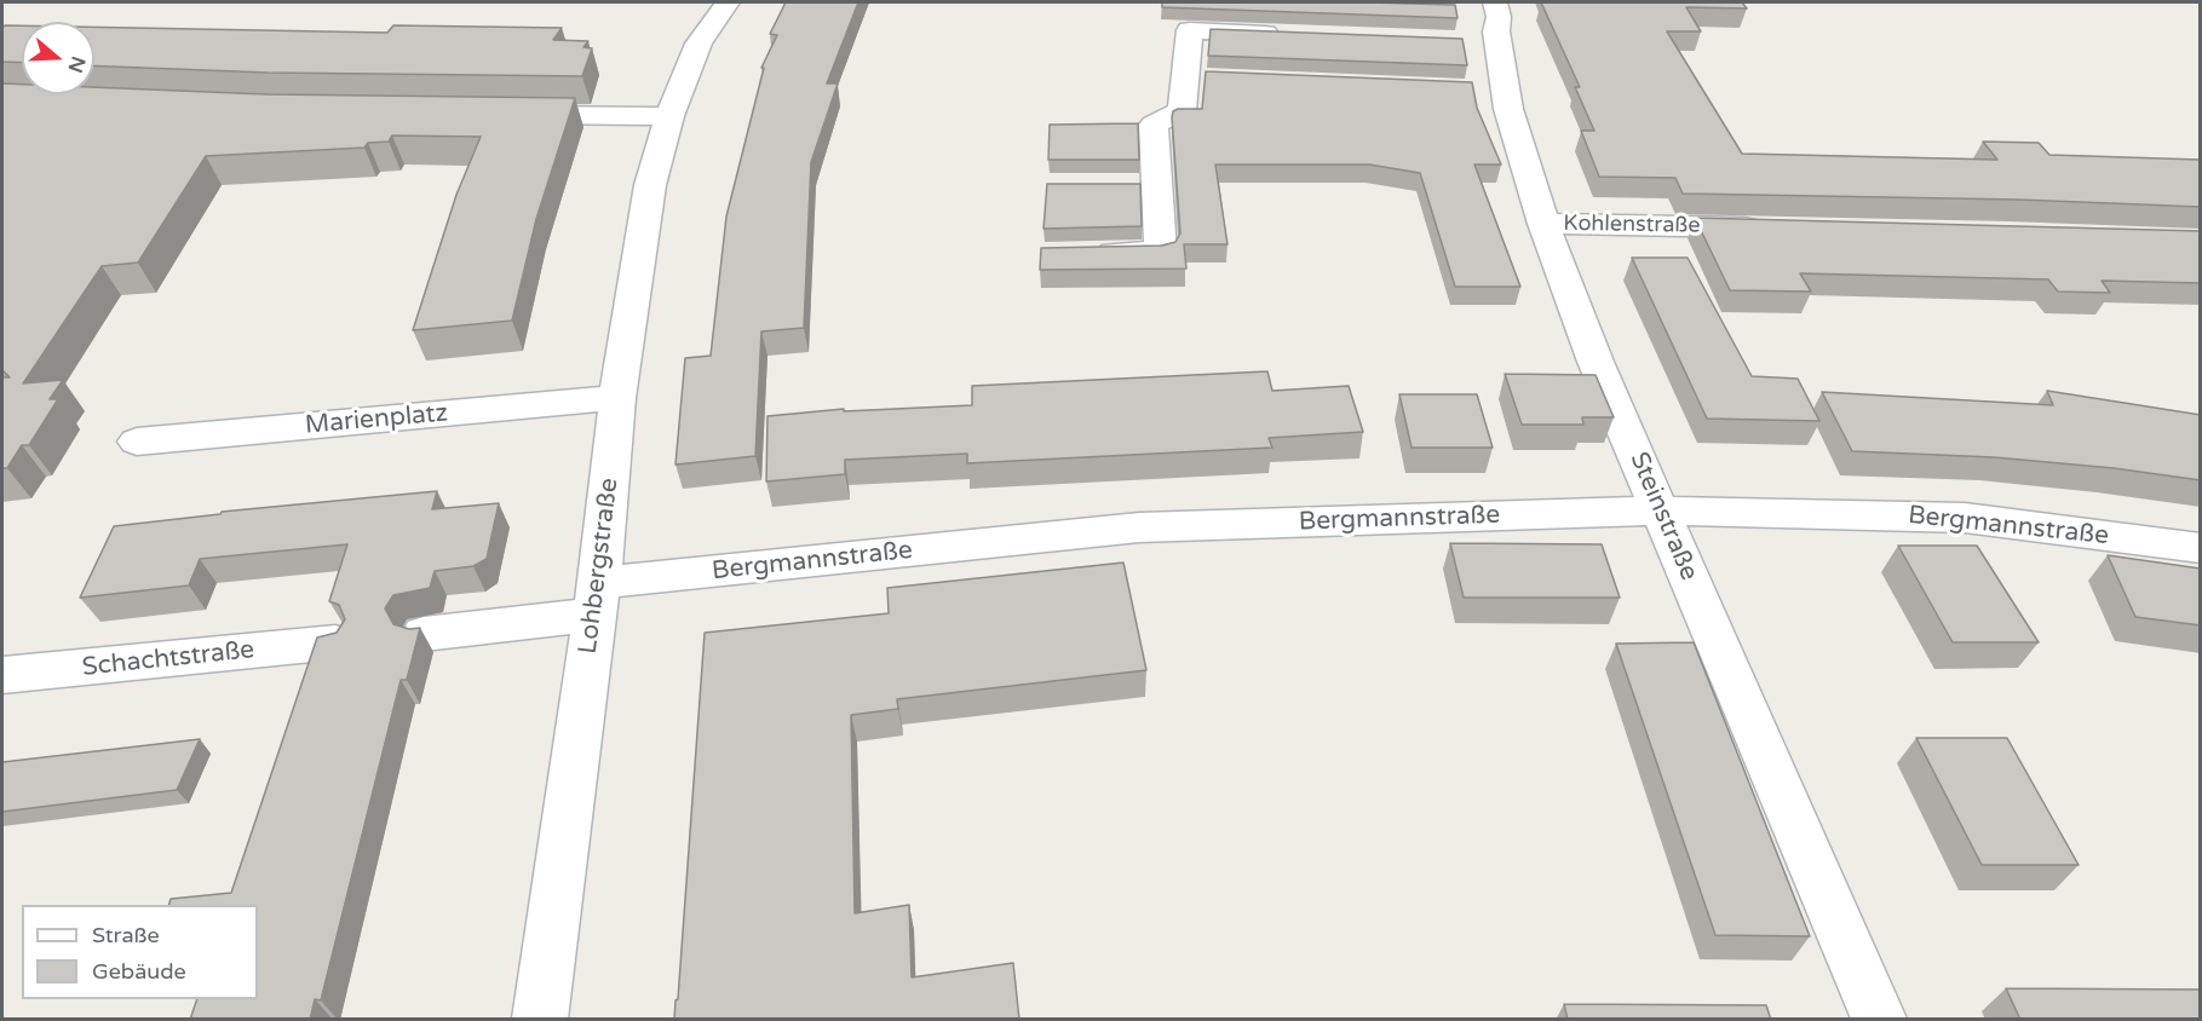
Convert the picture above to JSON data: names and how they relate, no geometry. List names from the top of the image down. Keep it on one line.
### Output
{"streets":{"street":["Kohlenstraße","Marienplatz","Steinstraße","Bergmannstraße","Lohbergstraße","Schachtstraße"]},"crossings":[["Kohlenstraße","Steinstraße"],["Marienplatz","Lohbergstraße"],["Steinstraße","Bergmannstraße"],["Bergmannstraße","Lohbergstraße"]],"legend":["Straße","Gebäude"],"north":"right"}
